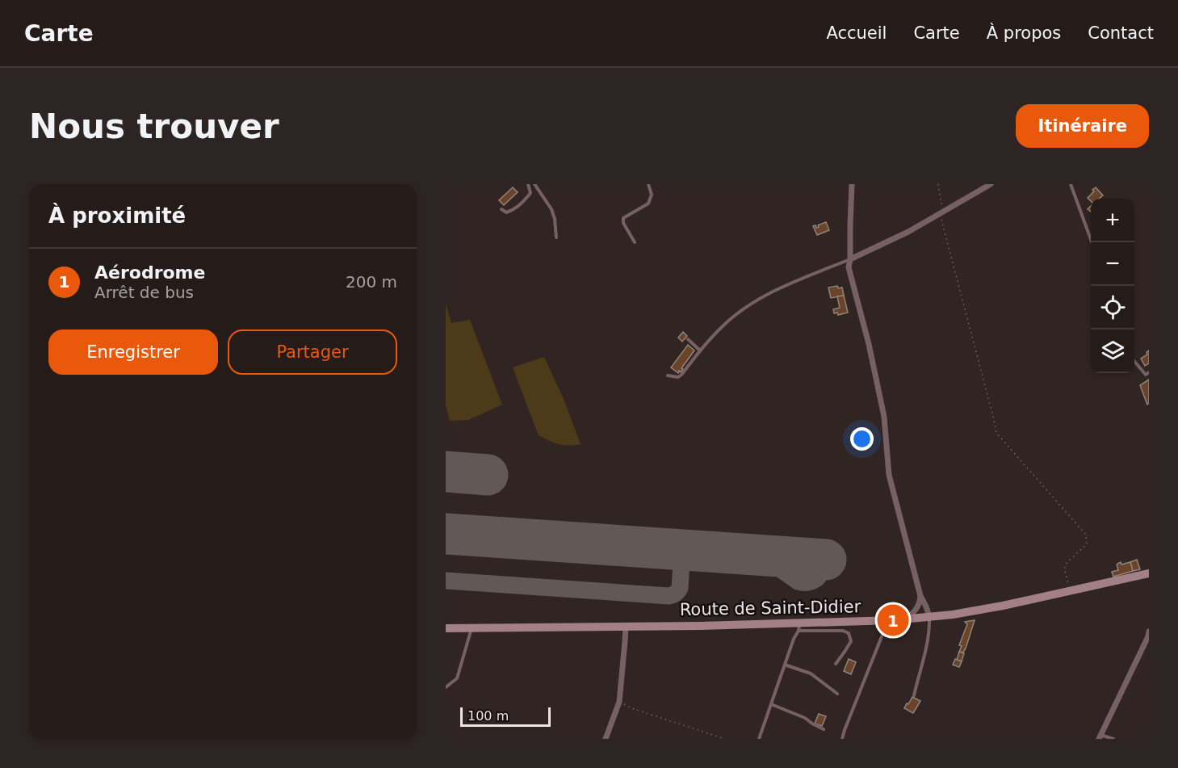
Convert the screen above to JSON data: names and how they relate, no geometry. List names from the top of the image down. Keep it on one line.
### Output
{"streets":{"main road":["Route de Saint-Didier"]},"scale_bar":"100 m","page":{"header":"Carte","nav":["Accueil","Carte","À propos","Contact"],"buttons":["Itinéraire",["Enregistrer","Partager"]],"title":"Nous trouver","heading":"À proximité","map_buttons":["+","−"],"list":[{"mark":"1","name":"Aérodrome","note":"Arrêt de bus","value":"200 m"}],"pins":"1","scale":"100 m"}}
